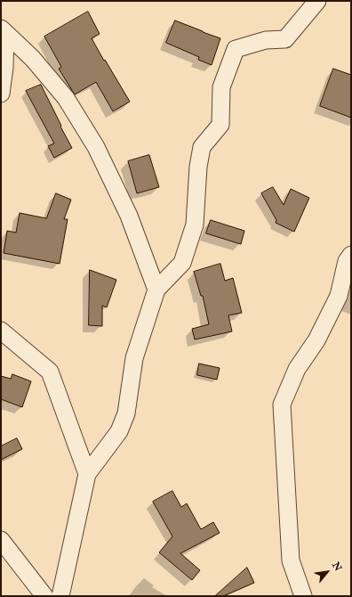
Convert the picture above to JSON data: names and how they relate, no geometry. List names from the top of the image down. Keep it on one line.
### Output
{"north":"top right"}
